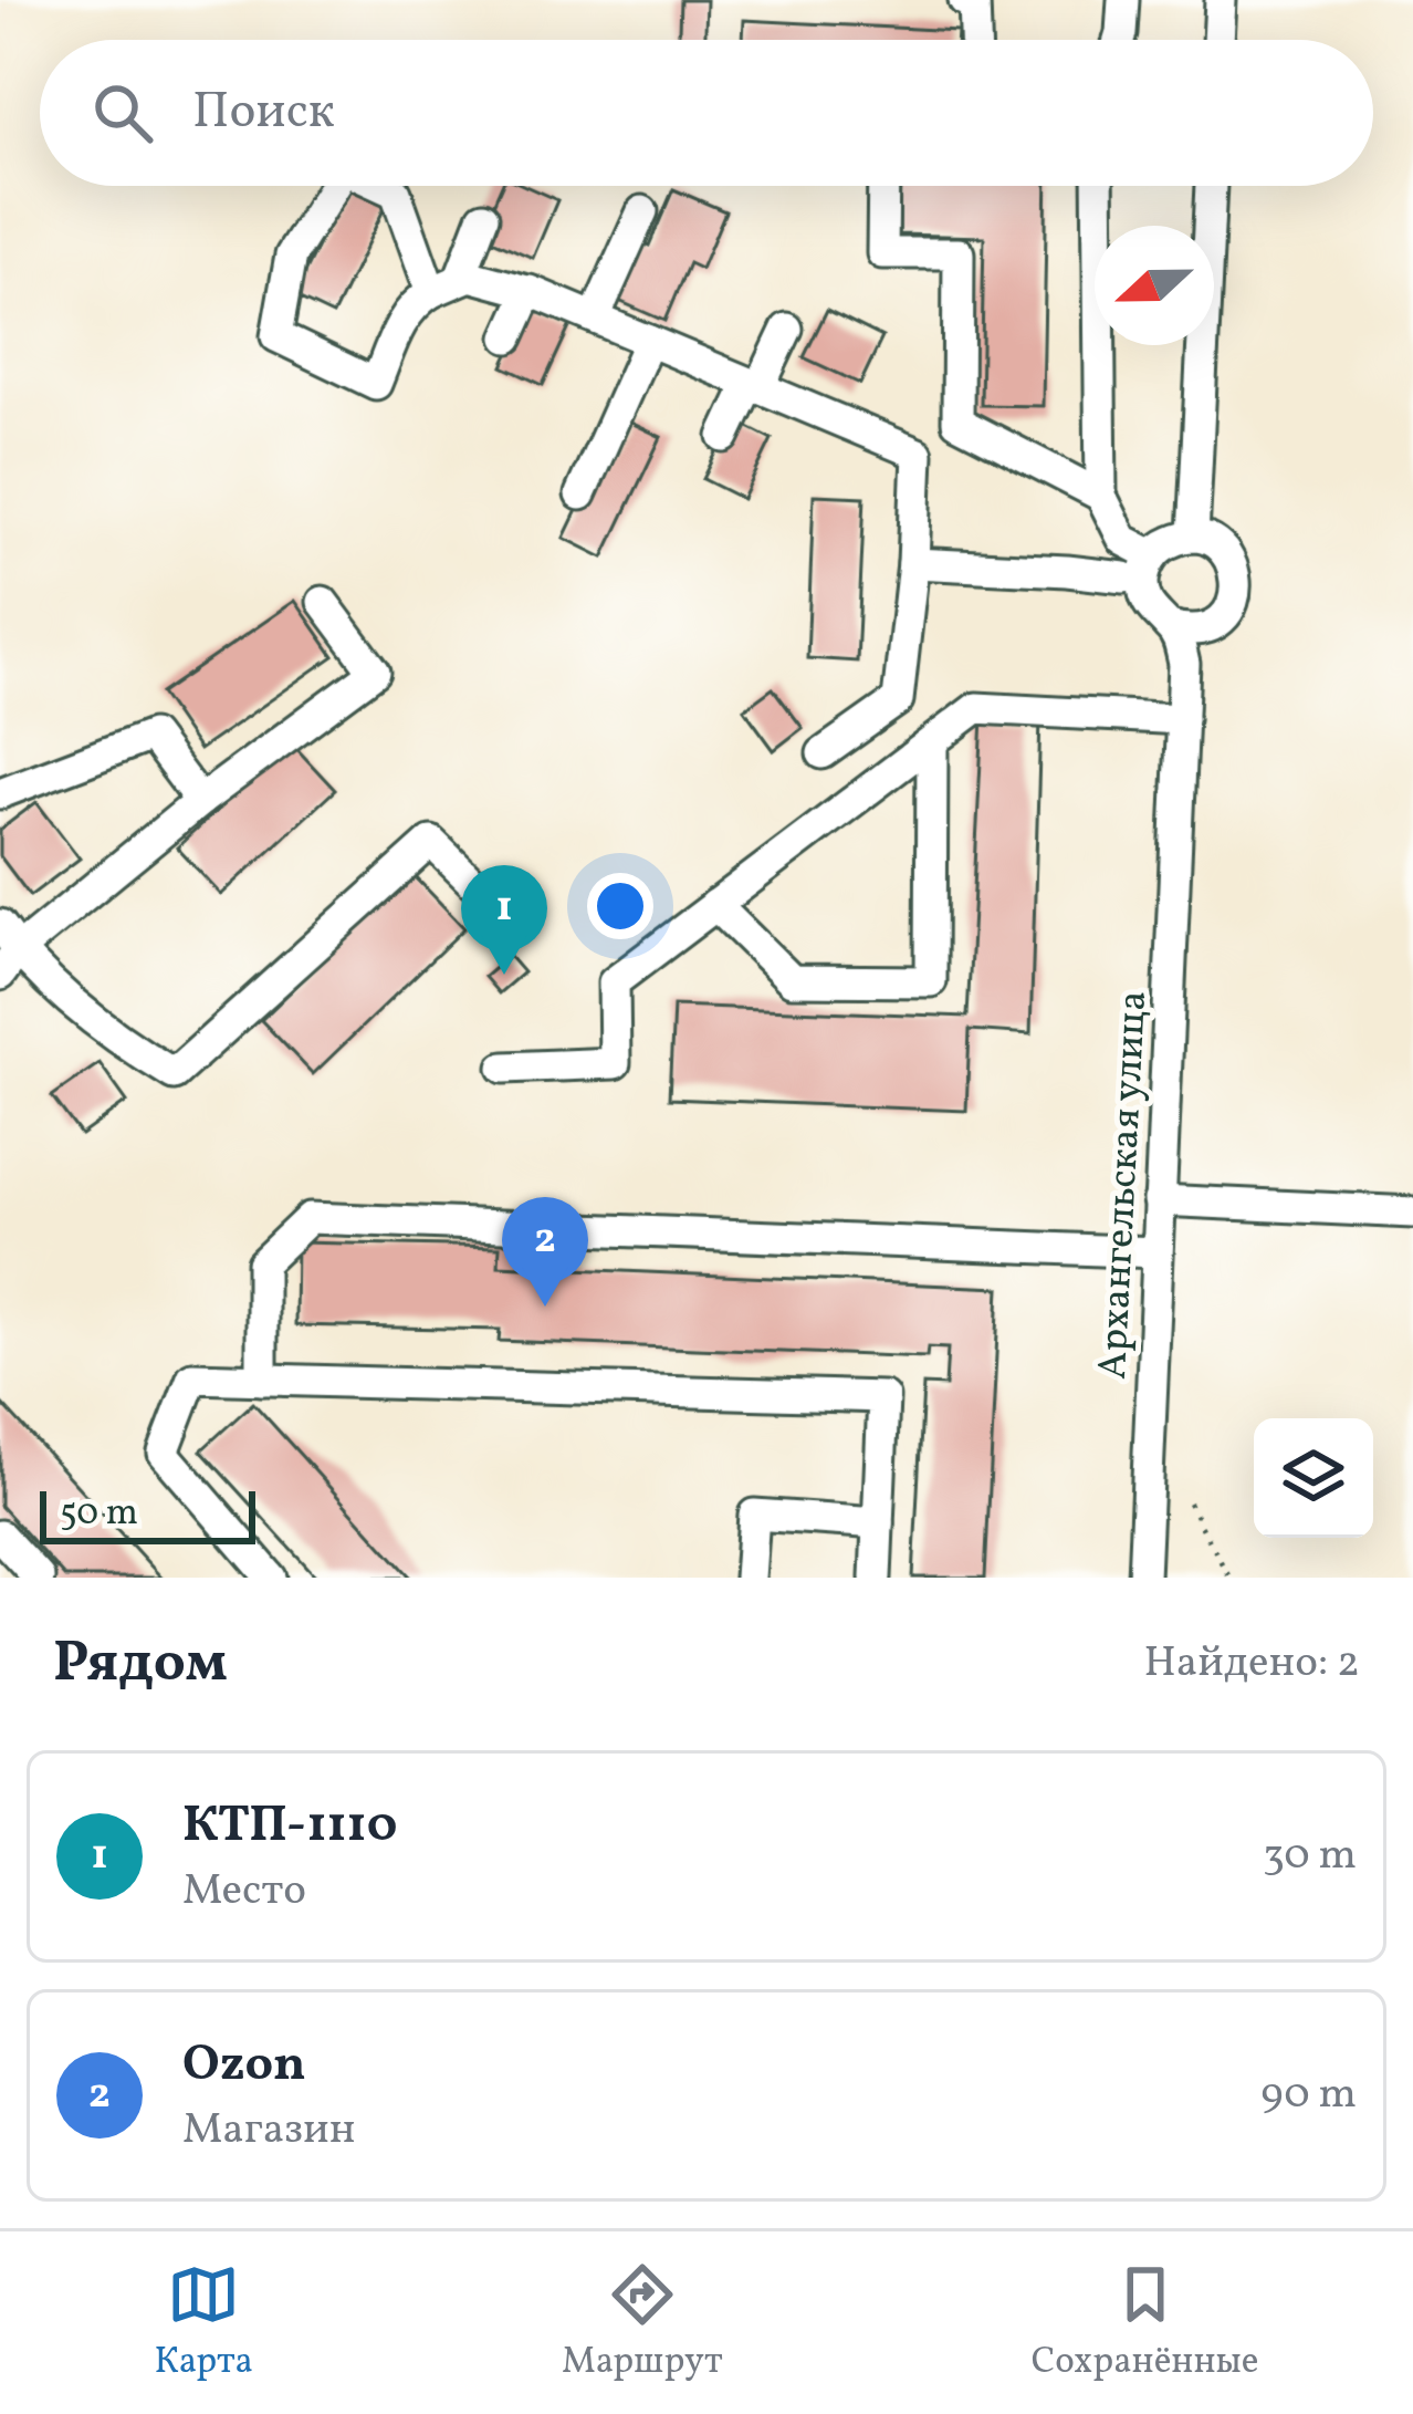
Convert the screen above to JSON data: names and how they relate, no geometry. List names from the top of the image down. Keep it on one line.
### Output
{"streets":{"street":["Архангельская улица"]},"scale_bar":"50 m","north":"left","page":{"search":"Поиск","pins":["1","2"],"scale":"50 m","heading":["Рядом","Найдено: 2"],"list":[{"mark":"1","name":"КТП-1110","note":"Место","value":"30 m"},{"mark":"2","name":"Ozon","note":"Магазин","value":"90 m"}],"nav":["Карта","Маршрут","Сохранённые"]}}
